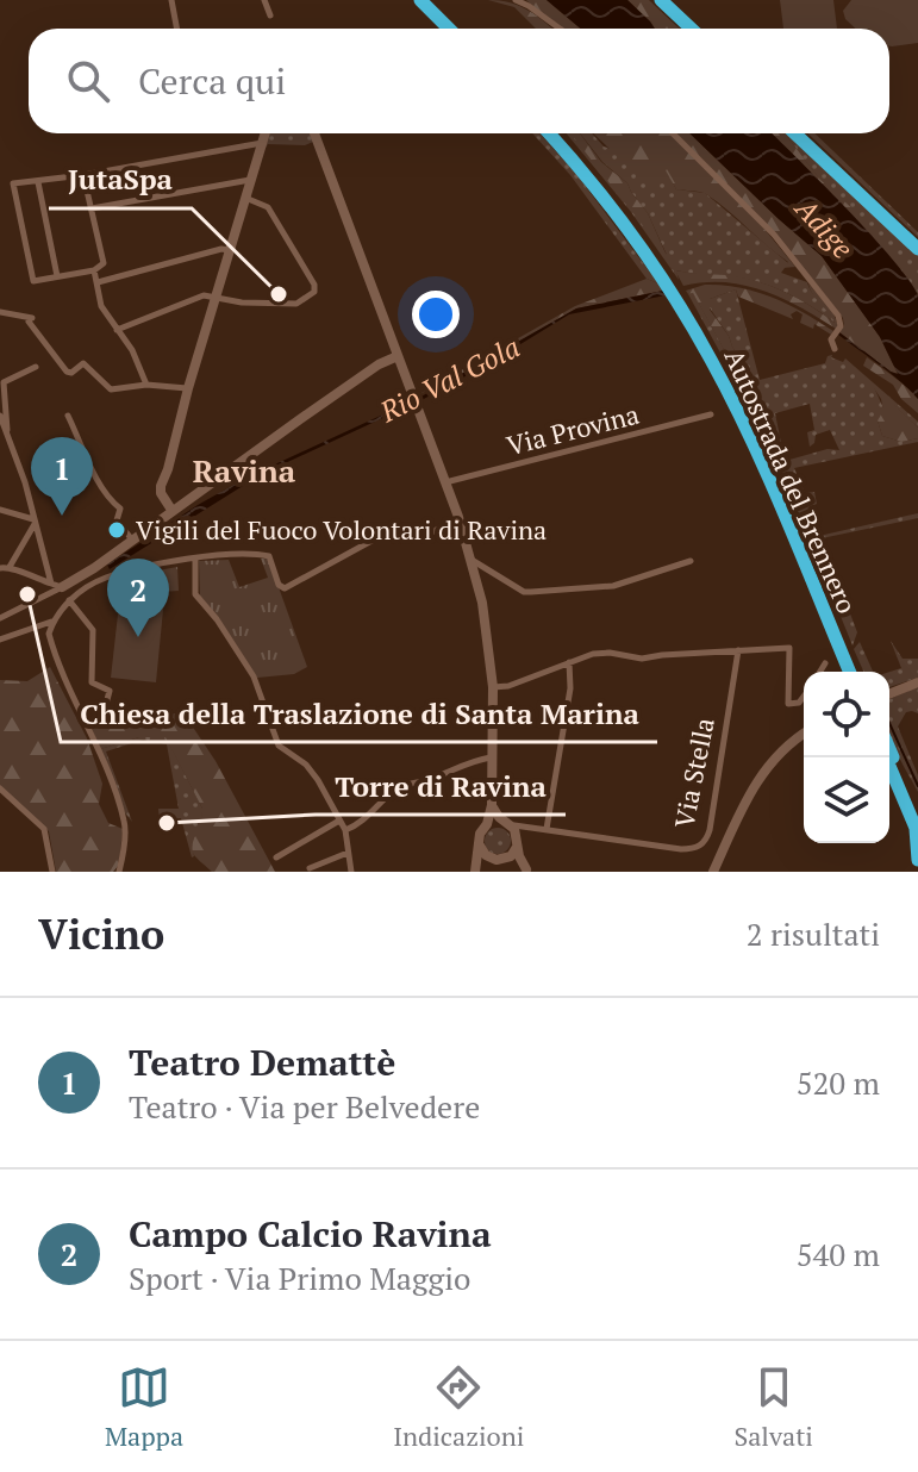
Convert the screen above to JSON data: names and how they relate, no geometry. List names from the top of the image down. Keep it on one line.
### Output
{"streets":{"highway":["Autostrada del Brennero"],"street":["Via Provina","Via Stella"]},"districts":["Ravina"],"water":["Adige","Rio Val Gola"],"places":["JutaSpa","Vigili del Fuoco Volontari di Ravina","Chiesa della Traslazione di Santa Marina","Torre di Ravina"],"page":{"search":"Cerca qui","pins":["1","2"],"heading":["Vicino","2 risultati"],"list":[{"mark":"1","name":"Teatro Demattè","note":"Teatro · Via per Belvedere","value":"520 m"},{"mark":"2","name":"Campo Calcio Ravina","note":"Sport · Via Primo Maggio","value":"540 m"}],"nav":["Mappa","Indicazioni","Salvati"]}}
